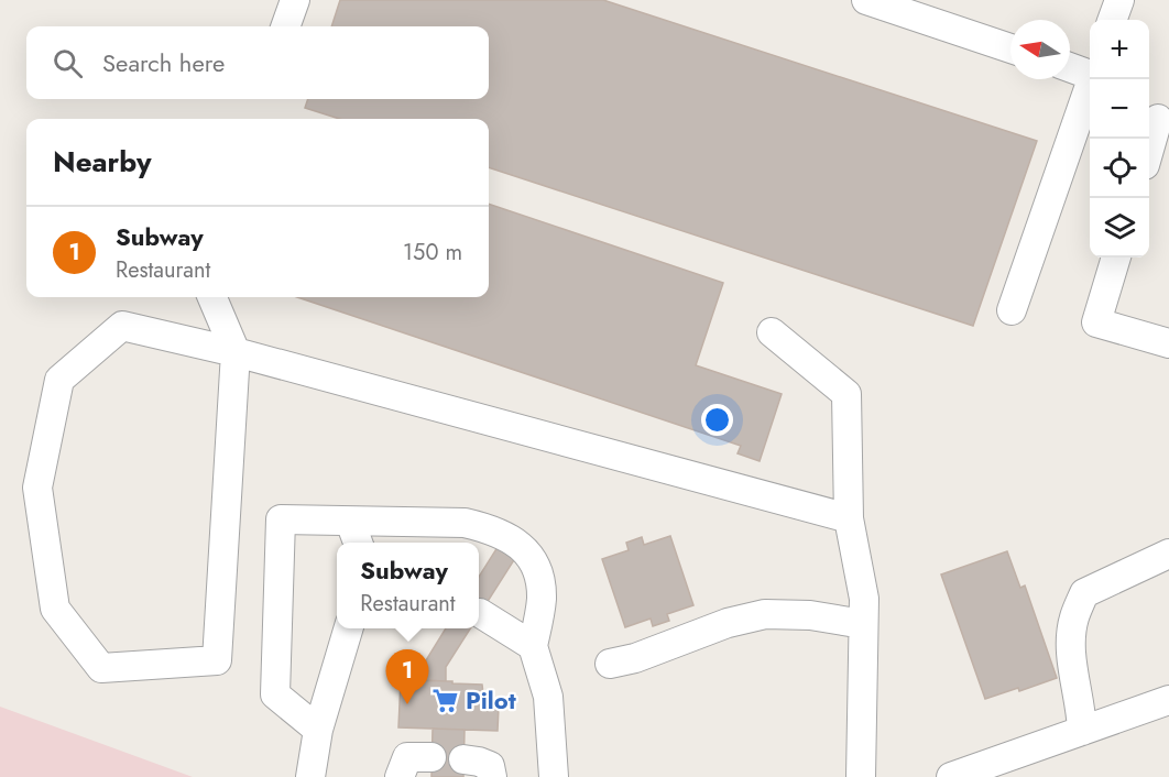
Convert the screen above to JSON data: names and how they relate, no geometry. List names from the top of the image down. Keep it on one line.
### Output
{"places":{"supermarket":["Pilot"]},"north":"left","page":{"map_buttons":["+","−"],"search":"Search here","heading":"Nearby","list":[{"mark":"1","name":"Subway","note":"Restaurant","value":"150 m"}],"popup":["Subway","Restaurant"],"pins":"1"}}
